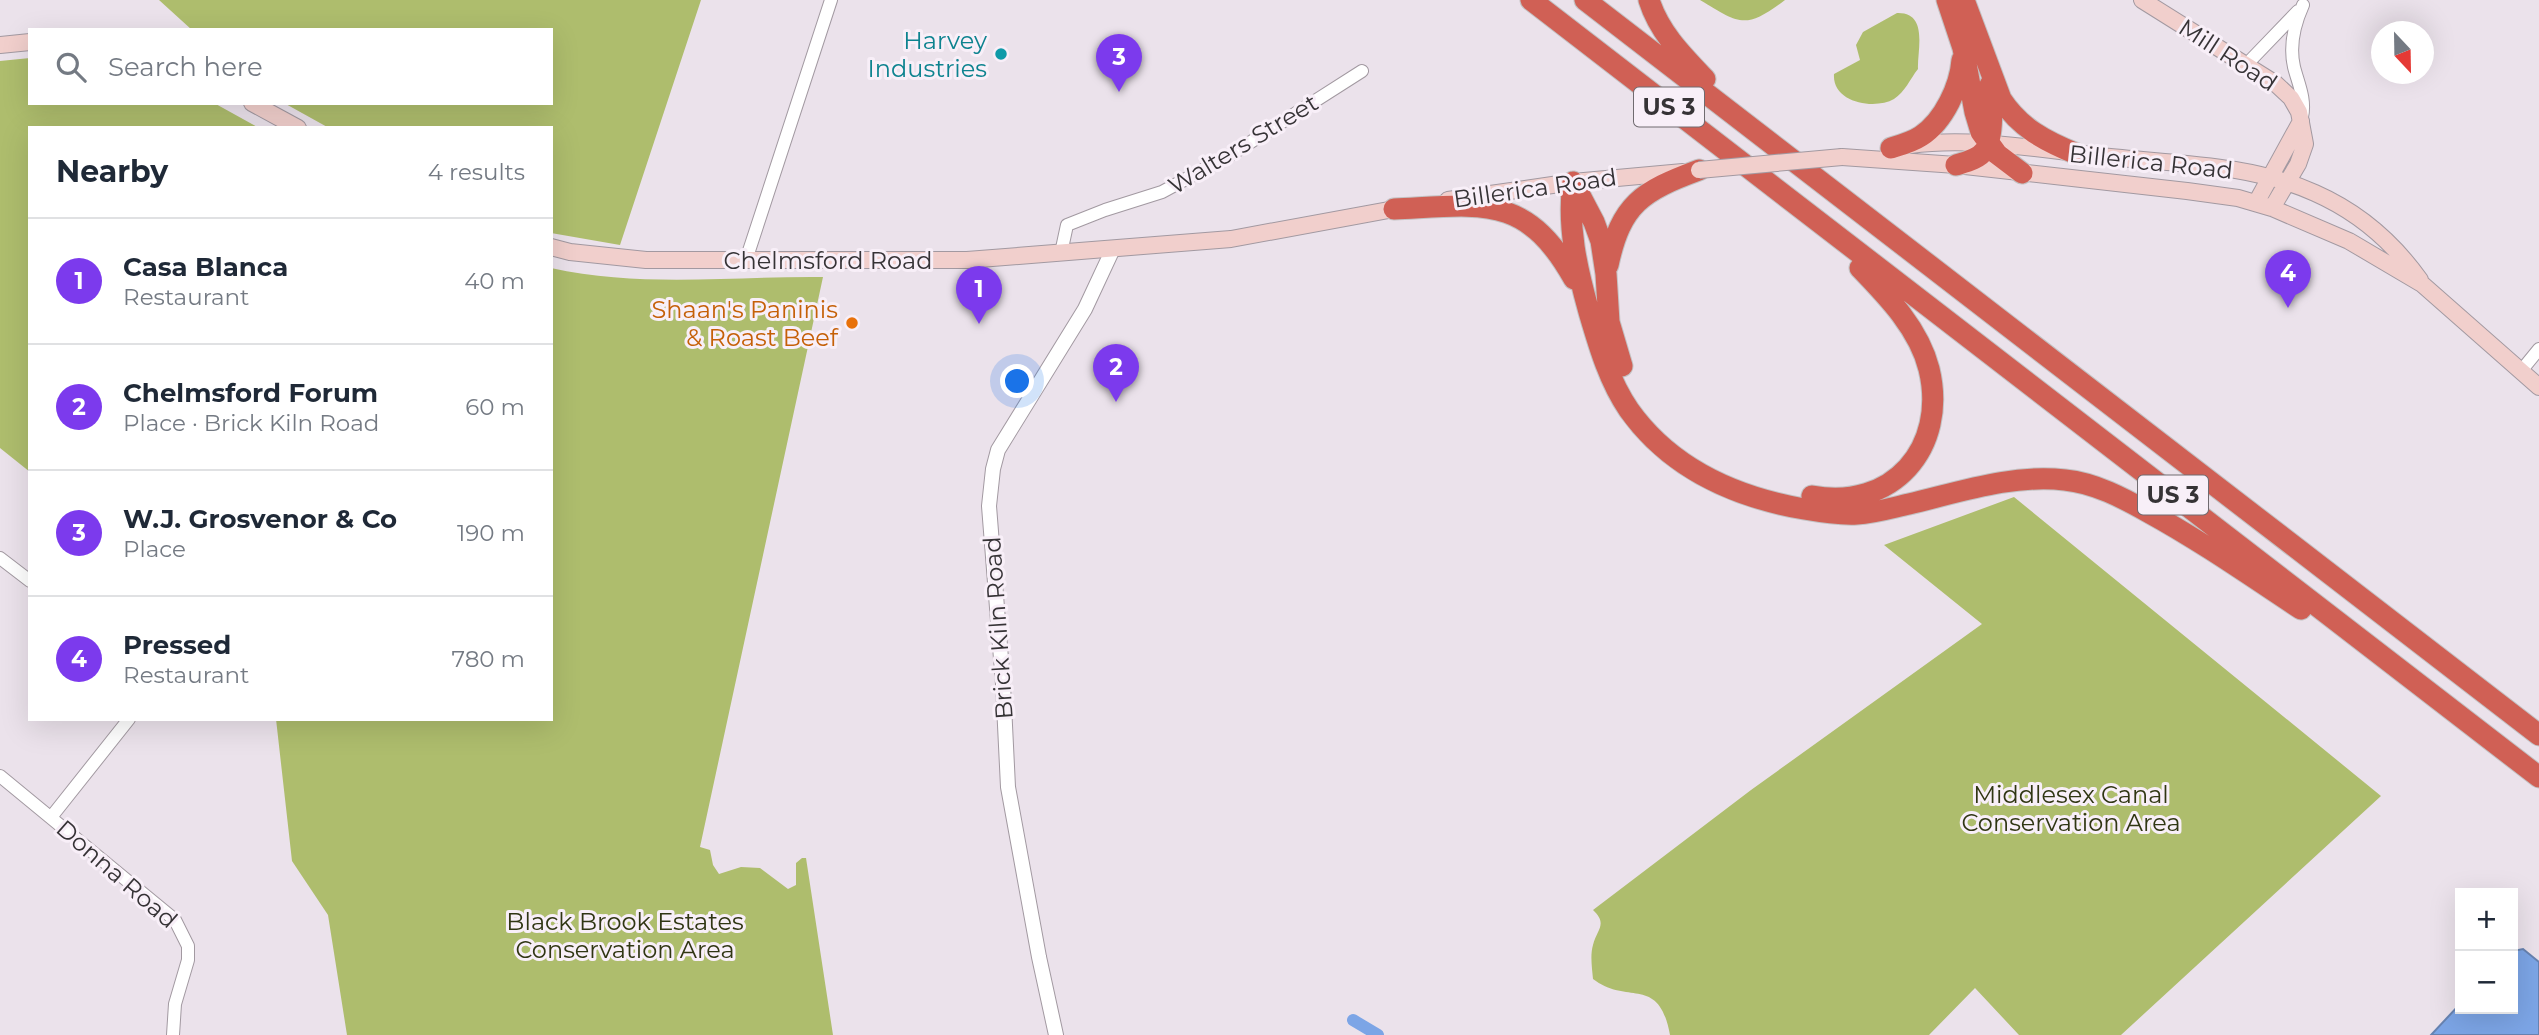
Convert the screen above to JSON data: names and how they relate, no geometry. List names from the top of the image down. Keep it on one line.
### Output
{"streets":{"highway":["US 3"],"main road":["Mill Road","Billerica Road","Chelmsford Road"],"street":["Walters Street","Brick Kiln Road","Donna Road"]},"crossings":[["Mill Road","Billerica Road"],["Walters Street","Chelmsford Road"],["Billerica Road","Chelmsford Road"],["Chelmsford Road","Brick Kiln Road"]],"parks":["Middlesex Canal Conservation Area","Black Brook Estates Conservation Area"],"places":["Harvey Industries","Shaan's Paninis & Roast Beef"],"north":"bottom","page":{"search":"Search here","pins":["3","4","1","2"],"heading":["Nearby","4 results"],"list":[{"mark":"1","name":"Casa Blanca","note":"Restaurant","value":"40 m"},{"mark":"2","name":"Chelmsford Forum","note":"Place · Brick Kiln Road","value":"60 m"},{"mark":"3","name":"W.J. Grosvenor & Co","note":"Place","value":"190 m"},{"mark":"4","name":"Pressed","note":"Restaurant","value":"780 m"}],"map_buttons":["+","−"]}}
